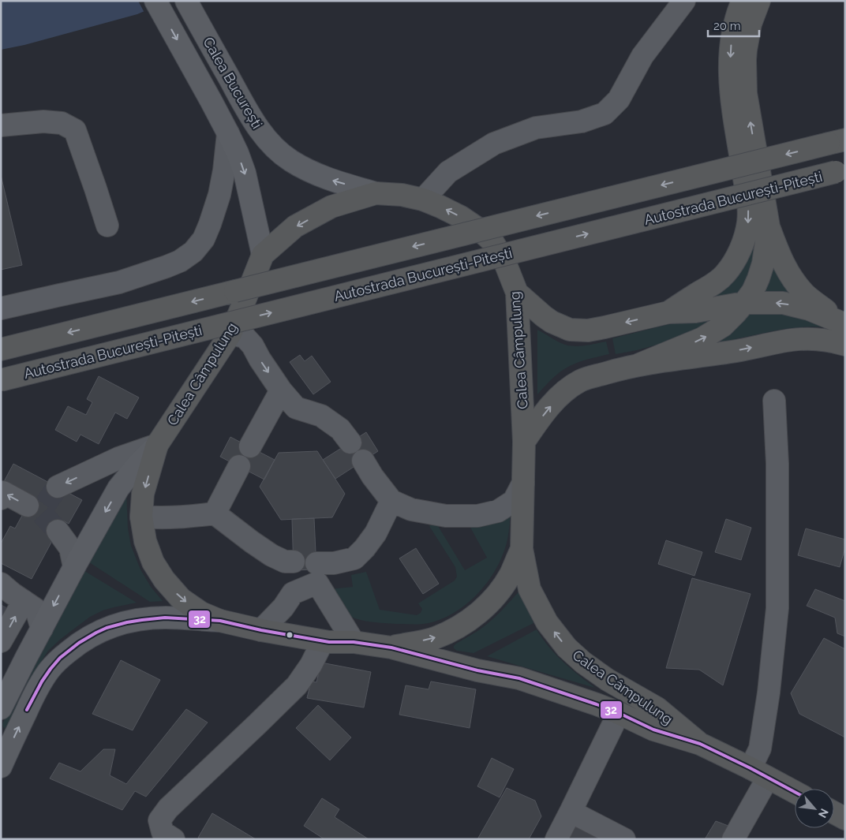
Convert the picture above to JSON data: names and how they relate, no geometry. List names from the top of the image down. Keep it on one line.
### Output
{"streets":{"highway":["Autostrada București-Pitești","Calea Câmpulung"],"main road":["Calea București"]},"crossings":[["Calea București","Calea Câmpulung"]],"lines":["transit line 32"],"scale_bar":"20 m","north":"bottom right"}
